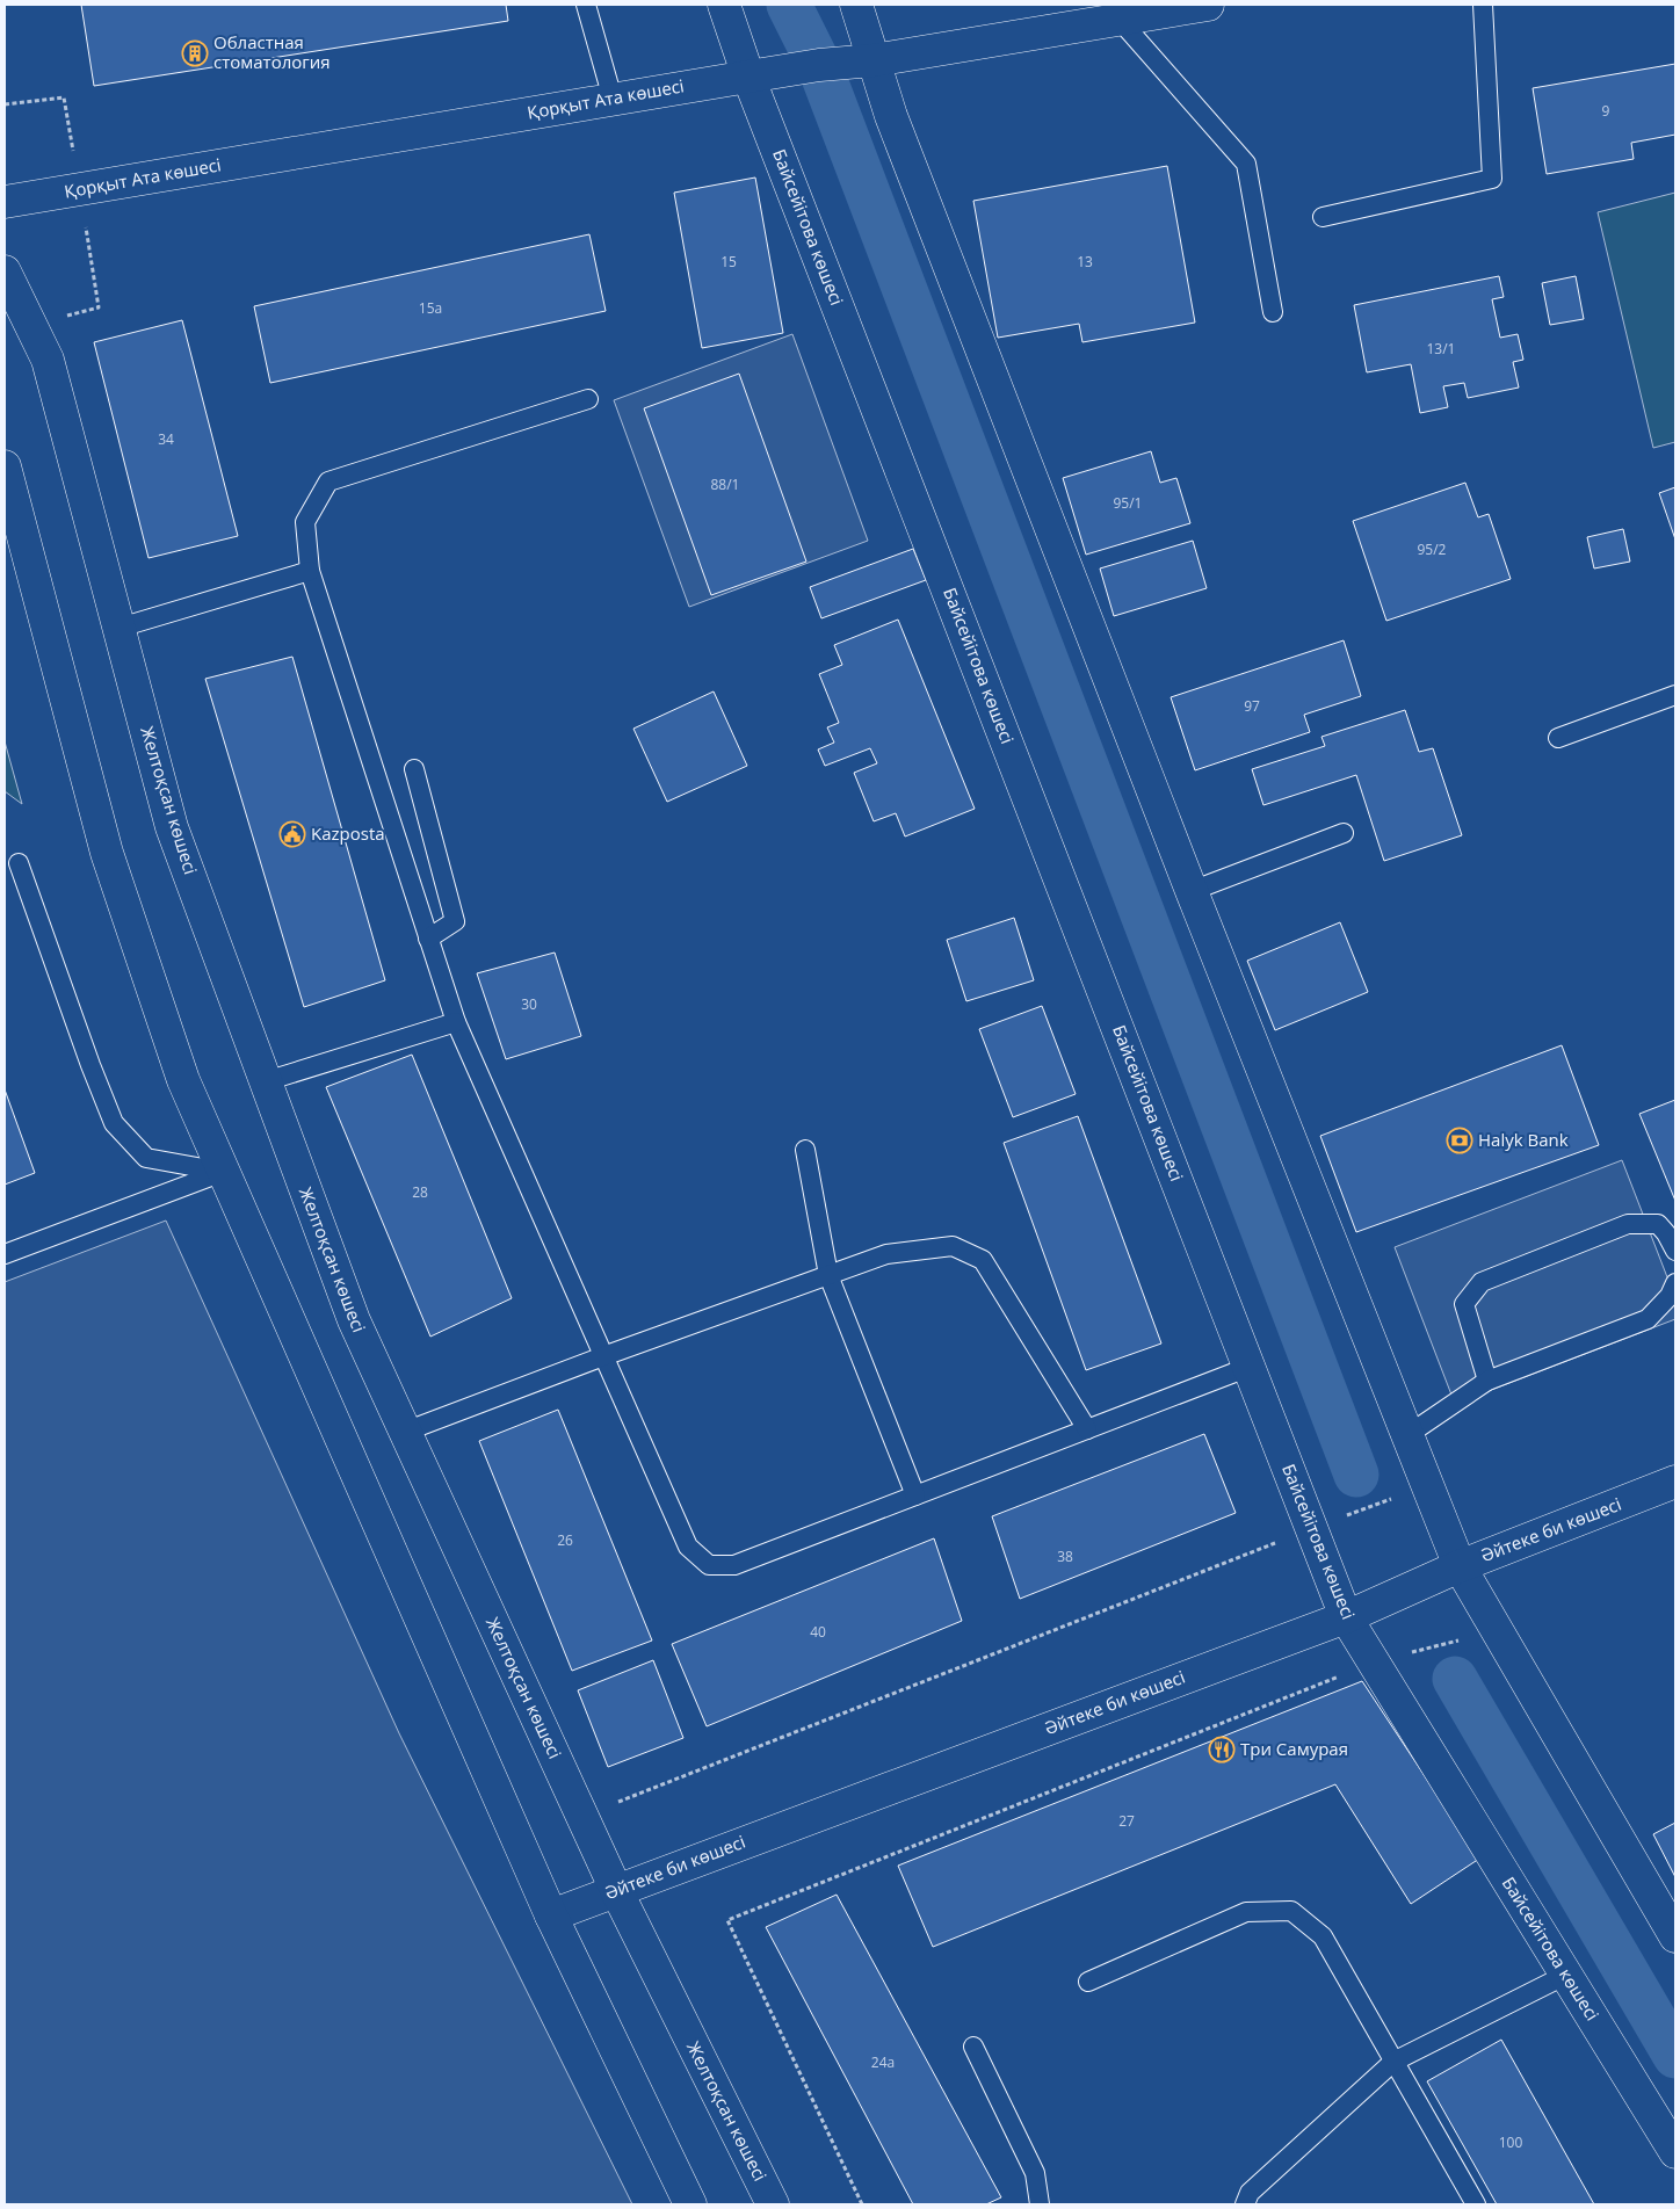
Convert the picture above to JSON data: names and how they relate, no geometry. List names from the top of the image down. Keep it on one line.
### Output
{"streets":{"street":["Қорқыт Ата көшесі","Байсейітова көшесі","Желтоқсан көшесі","Әйтеке би көшесі"]},"crossings":[["Қорқыт Ата көшесі","Байсейітова көшесі"],["Байсейітова көшесі","Әйтеке би көшесі"],["Желтоқсан көшесі","Әйтеке би көшесі"]],"places":{"building":["Областная стоматология"],"public building":["Kazposta"],"bank":["Halyk Bank"],"restaurant":["Три Самурая"]},"house_numbers":["9","15","13","15а","13/1","34","88/1","95/1","95/2","97","30","28","26","38","40","27","24а","100"]}
